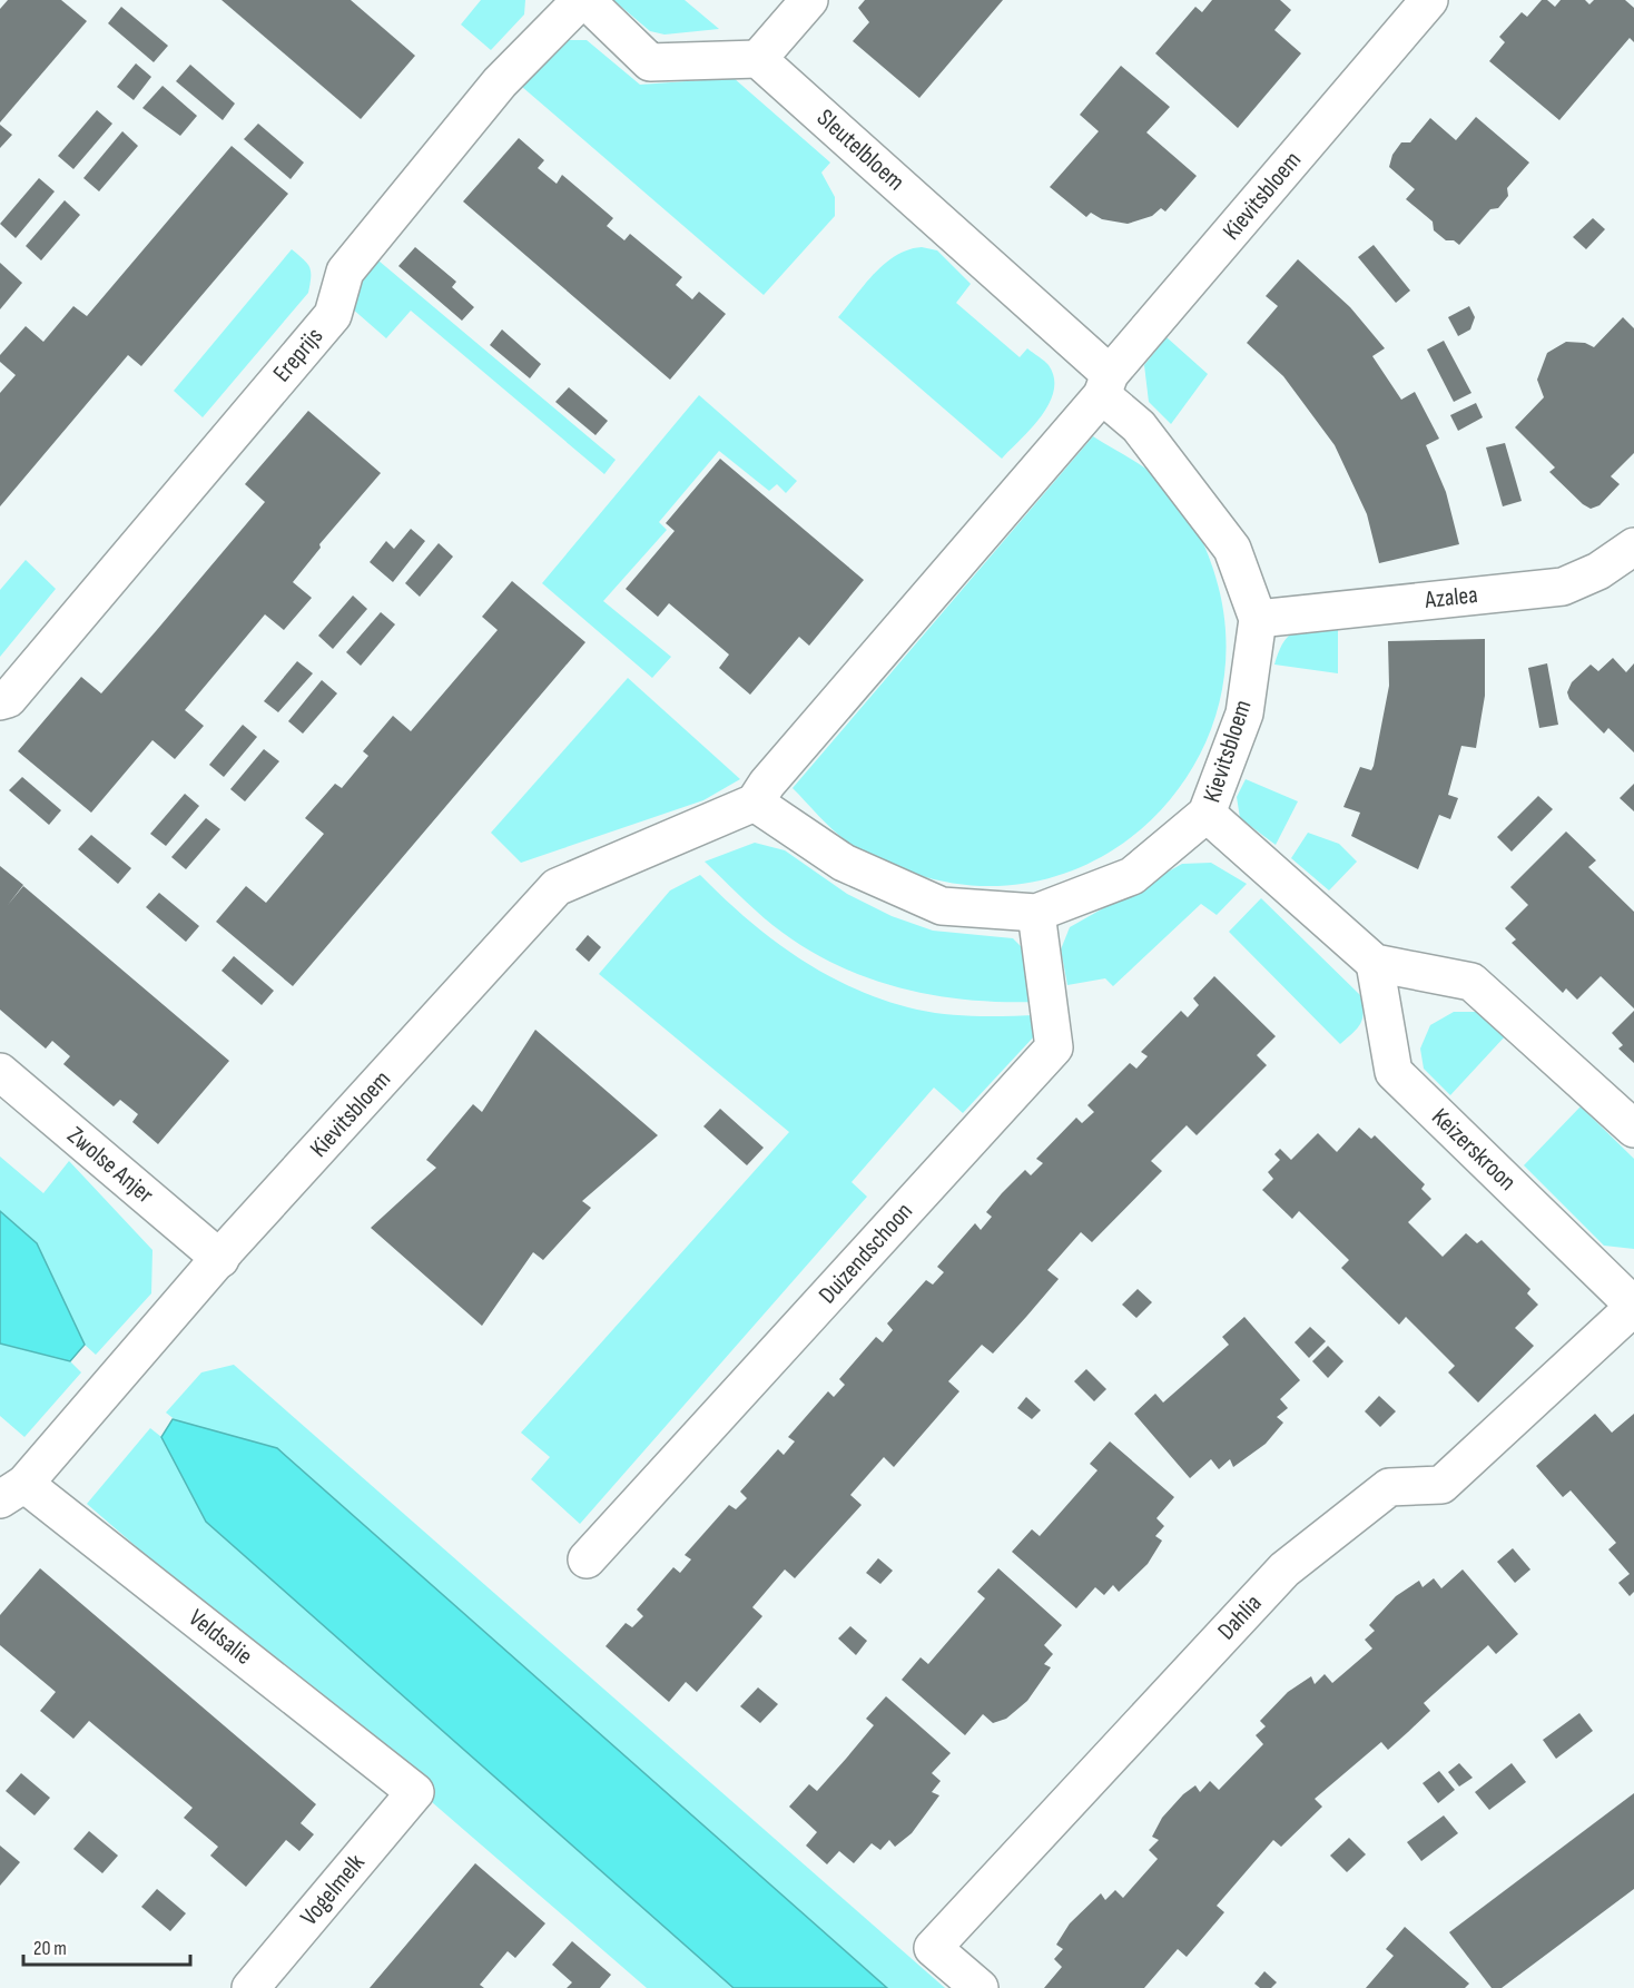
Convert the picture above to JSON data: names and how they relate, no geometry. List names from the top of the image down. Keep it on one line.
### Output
{"streets":{"street":["Sleutelbloem","Kievitsbloem","Ereprijs","Azalea","Keizerskroon","Zwolse Anjer","Duizendschoon","Dahlia","Veldsalie","Vogelmelk"]},"crossings":[["Sleutelbloem","Kievitsbloem"],["Kievitsbloem","Azalea"],["Kievitsbloem","Zwolse Anjer"],["Kievitsbloem","Duizendschoon"],["Kievitsbloem","Veldsalie"],["Keizerskroon","Dahlia"],["Veldsalie","Vogelmelk"]],"scale_bar":"20 m"}
